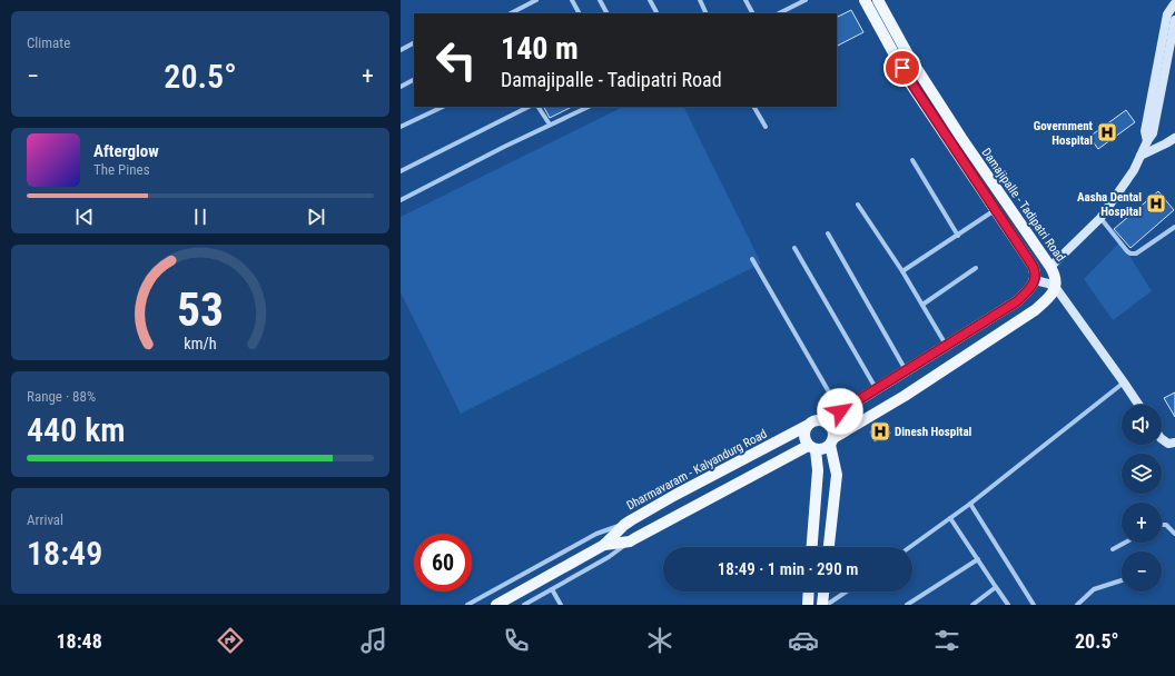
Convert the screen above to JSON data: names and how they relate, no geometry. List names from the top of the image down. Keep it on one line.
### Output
{"streets":{"main road":["Damajipalle - Tadipatri Road","Dharmavaram - Kalyandurg Road"]},"places":{"hospital":["Government Hospital","Aasha Dental Hospital","Dinesh Hospital"]},"page":{"tile":["Climate",["Range · 88%","440 km"],["Arrival","18:49"]],"turn":["140 m","Damajipalle - Tadipatri Road"],"heat":["−","20.5°","+"],"song":["Afterglow","The Pines"],"map_buttons":["+","−"],"limit":"60","trip":"18:49 · 1 min · 290 m","tabs":["18:48","20.5°"],"gauge":["53","km/h"]}}
